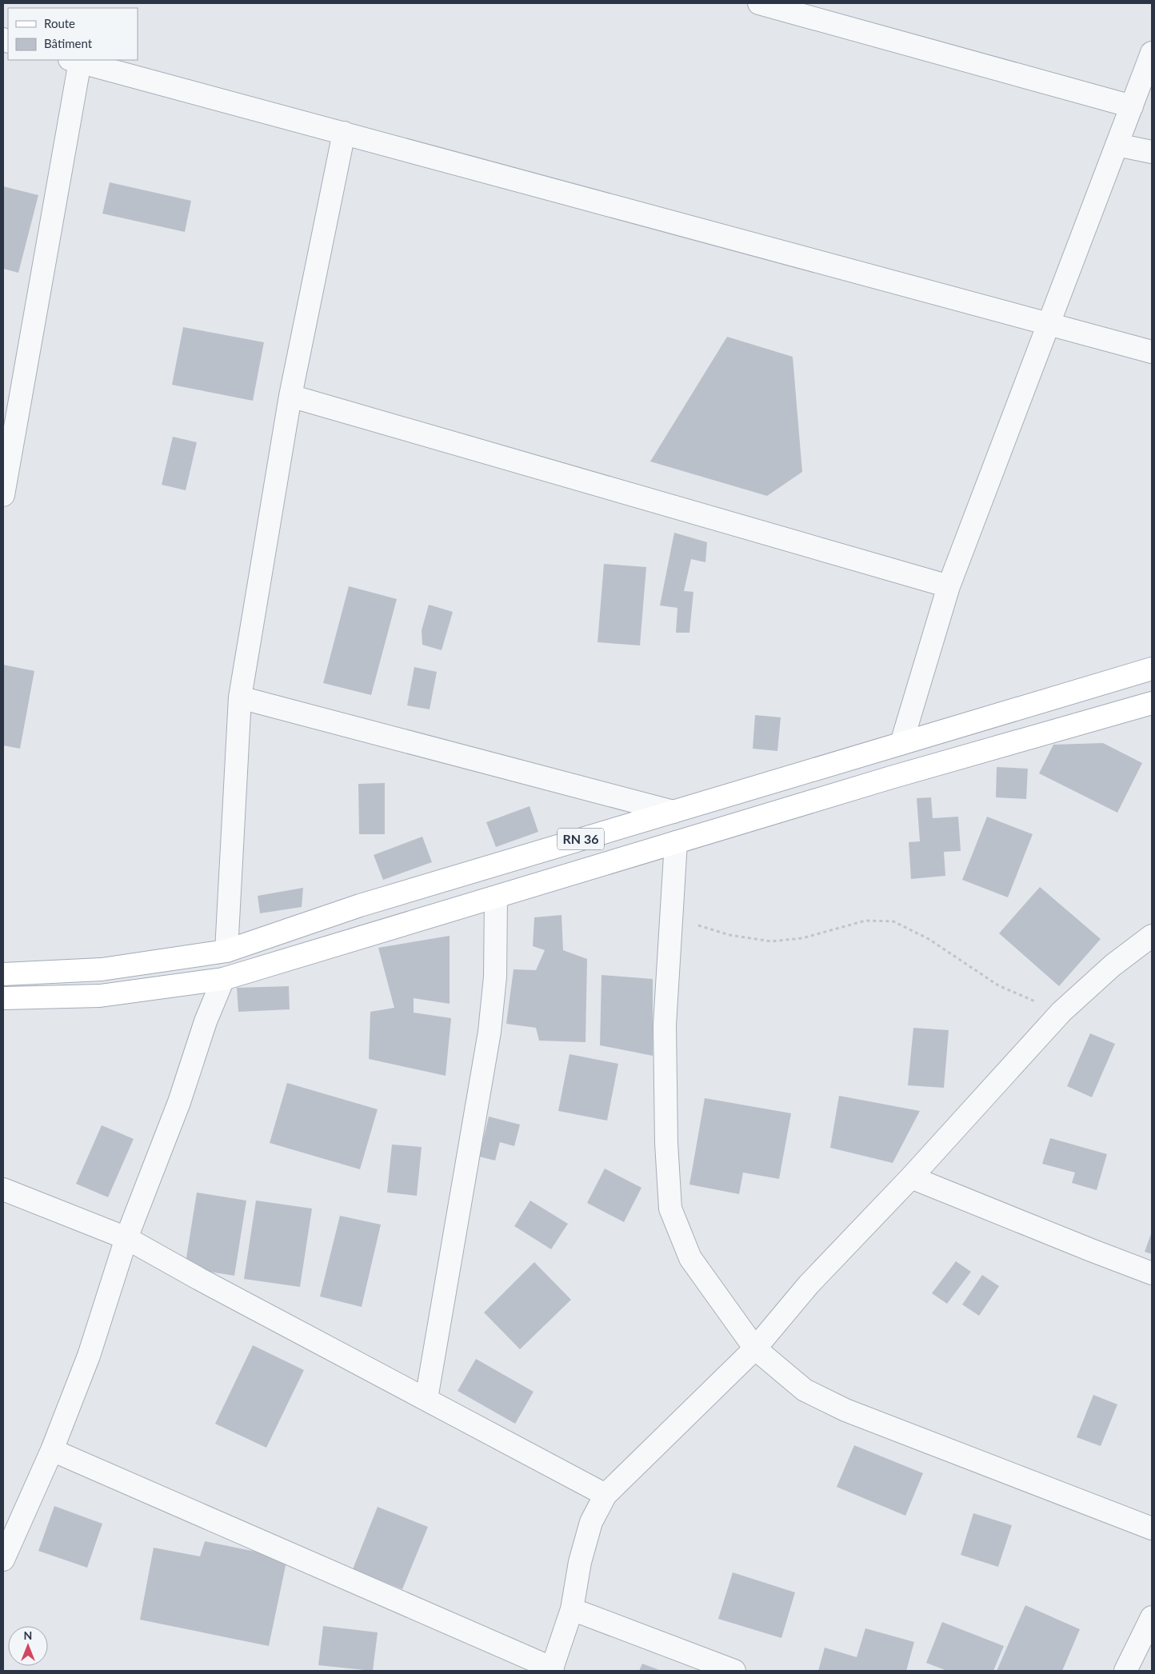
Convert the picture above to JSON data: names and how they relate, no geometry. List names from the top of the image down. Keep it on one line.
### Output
{"streets":{"main road":["RN 36"]},"legend":["Route","Bâtiment"],"north":"top"}
